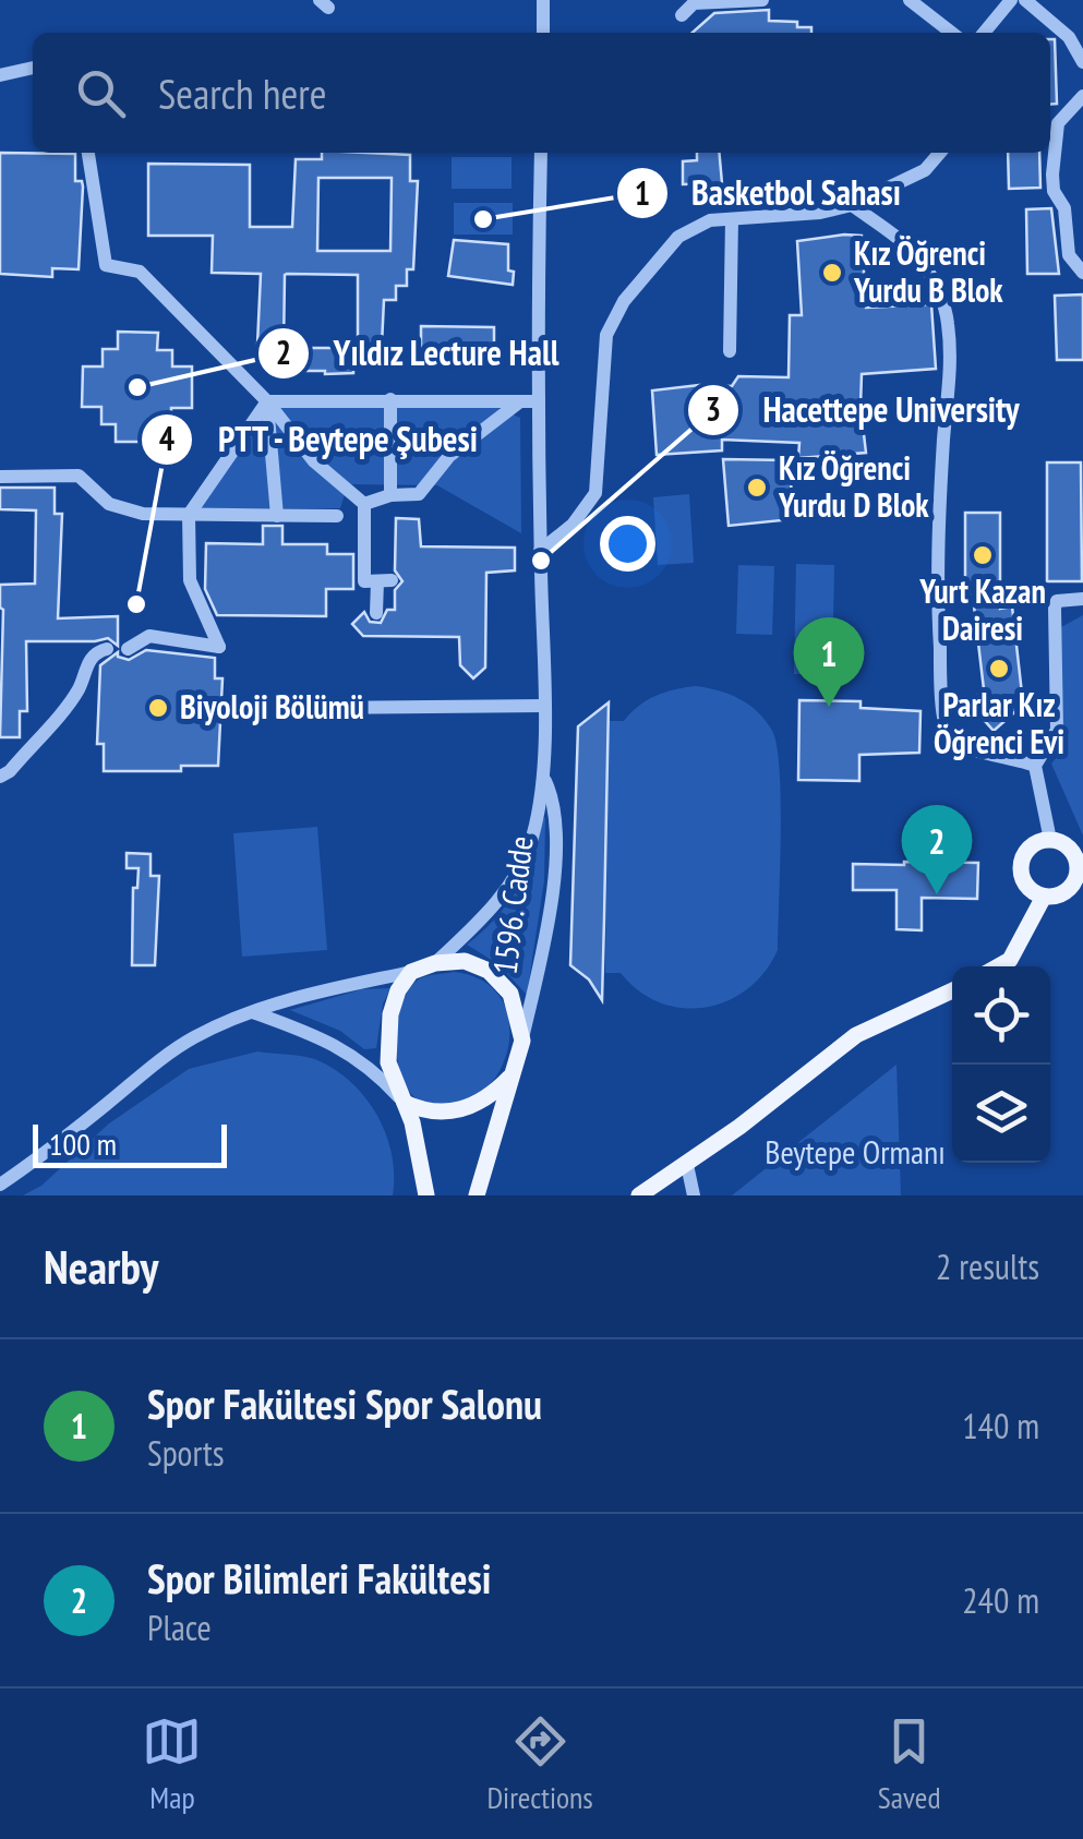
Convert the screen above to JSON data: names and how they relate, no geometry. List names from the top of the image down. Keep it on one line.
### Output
{"streets":{"main road":["1596. Cadde"]},"parks":["Beytepe Ormanı"],"places":["Basketbol Sahası","Kız Öğrenci Yurdu B Blok","Yıldız Lecture Hall","Kız Öğrenci Yurdu D Blok","Yurt Kazan Dairesi","Hacettepe University","PTT - Beytepe Şubesi","Parlar Kız Öğrenci Evi","Biyoloji Bölümü"],"scale_bar":"100 m","page":{"search":"Search here","pins":["1","2"],"scale":"100 m","heading":["Nearby","2 results"],"list":[{"mark":"1","name":"Spor Fakültesi Spor Salonu","note":"Sports","value":"140 m"},{"mark":"2","name":"Spor Bilimleri Fakültesi","note":"Place","value":"240 m"}],"nav":["Map","Directions","Saved"]}}
